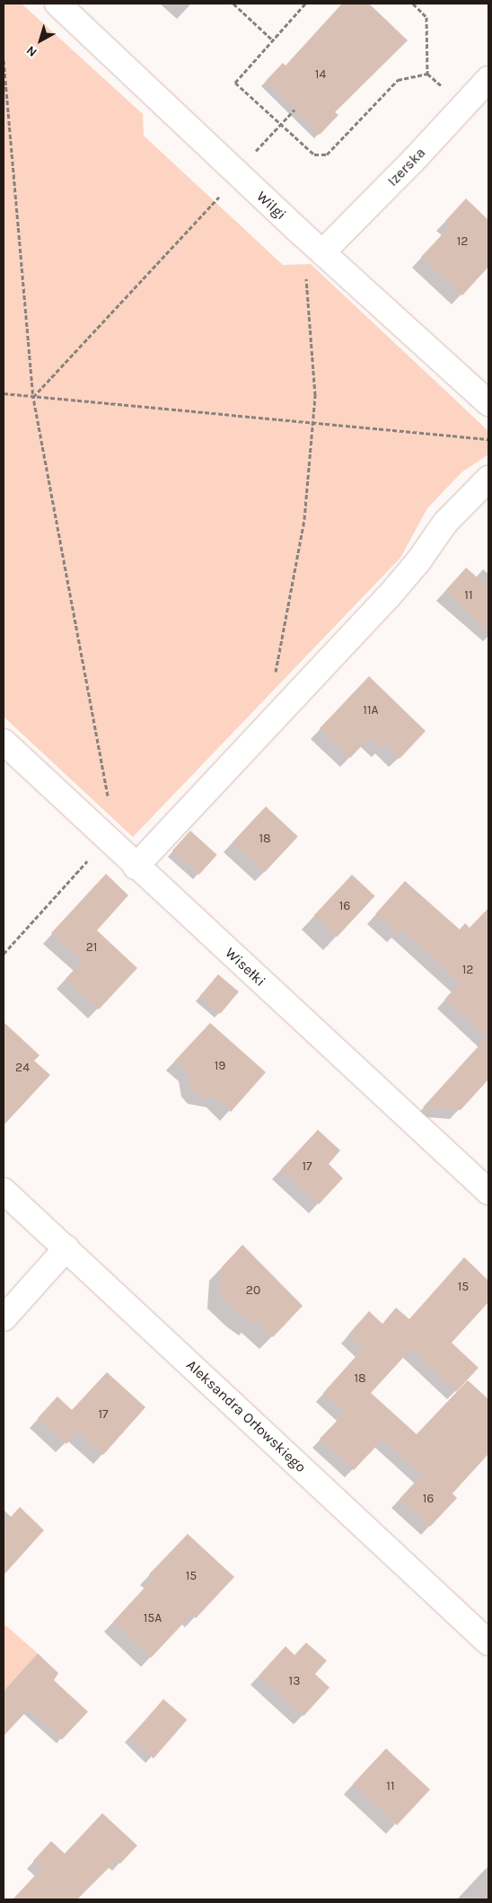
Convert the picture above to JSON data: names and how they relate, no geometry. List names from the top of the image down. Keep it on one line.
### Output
{"streets":{"street":["Izerska","Wilgi","Wisełki","Aleksandra Orłowskiego"]},"crossings":[["Izerska","Wilgi"]],"house_numbers":["14","12","11","11A","18","16","21","12","19","24","17","15","20","18","17","16","15","15A","13","11"],"north":"bottom left"}
